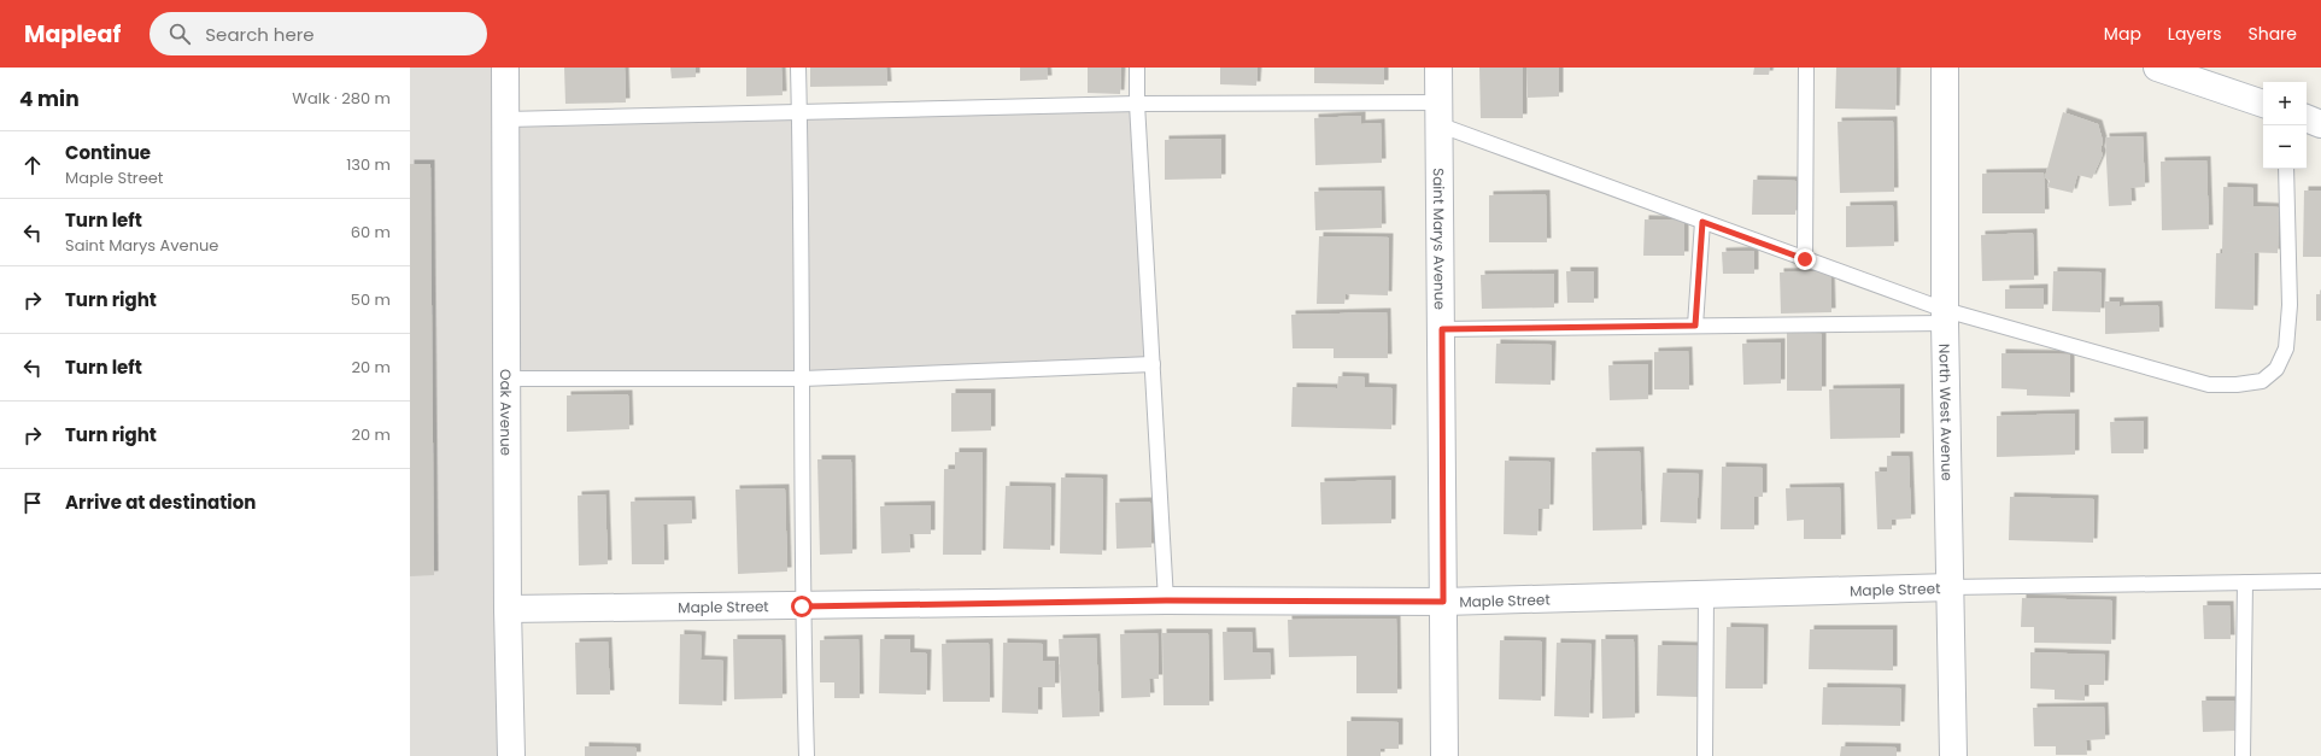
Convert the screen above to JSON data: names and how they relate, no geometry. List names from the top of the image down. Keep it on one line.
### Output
{"streets":{"street":["Saint Marys Avenue","Oak Avenue","North West Avenue","Maple Street"]},"crossings":[["Saint Marys Avenue","Maple Street"],["Oak Avenue","Maple Street"],["North West Avenue","Maple Street"]],"page":{"header":"Mapleaf","search":"Search here","nav":["Map","Layers","Share"],"heading":["4 min","Walk · 280 m"],"map_buttons":["+","−"],"list":[["Continue","Maple Street","130 m"],["Turn left","Saint Marys Avenue","60 m"],["Turn right","50 m"],["Turn left","20 m"],["Turn right","20 m"],"Arrive at destination"]}}
